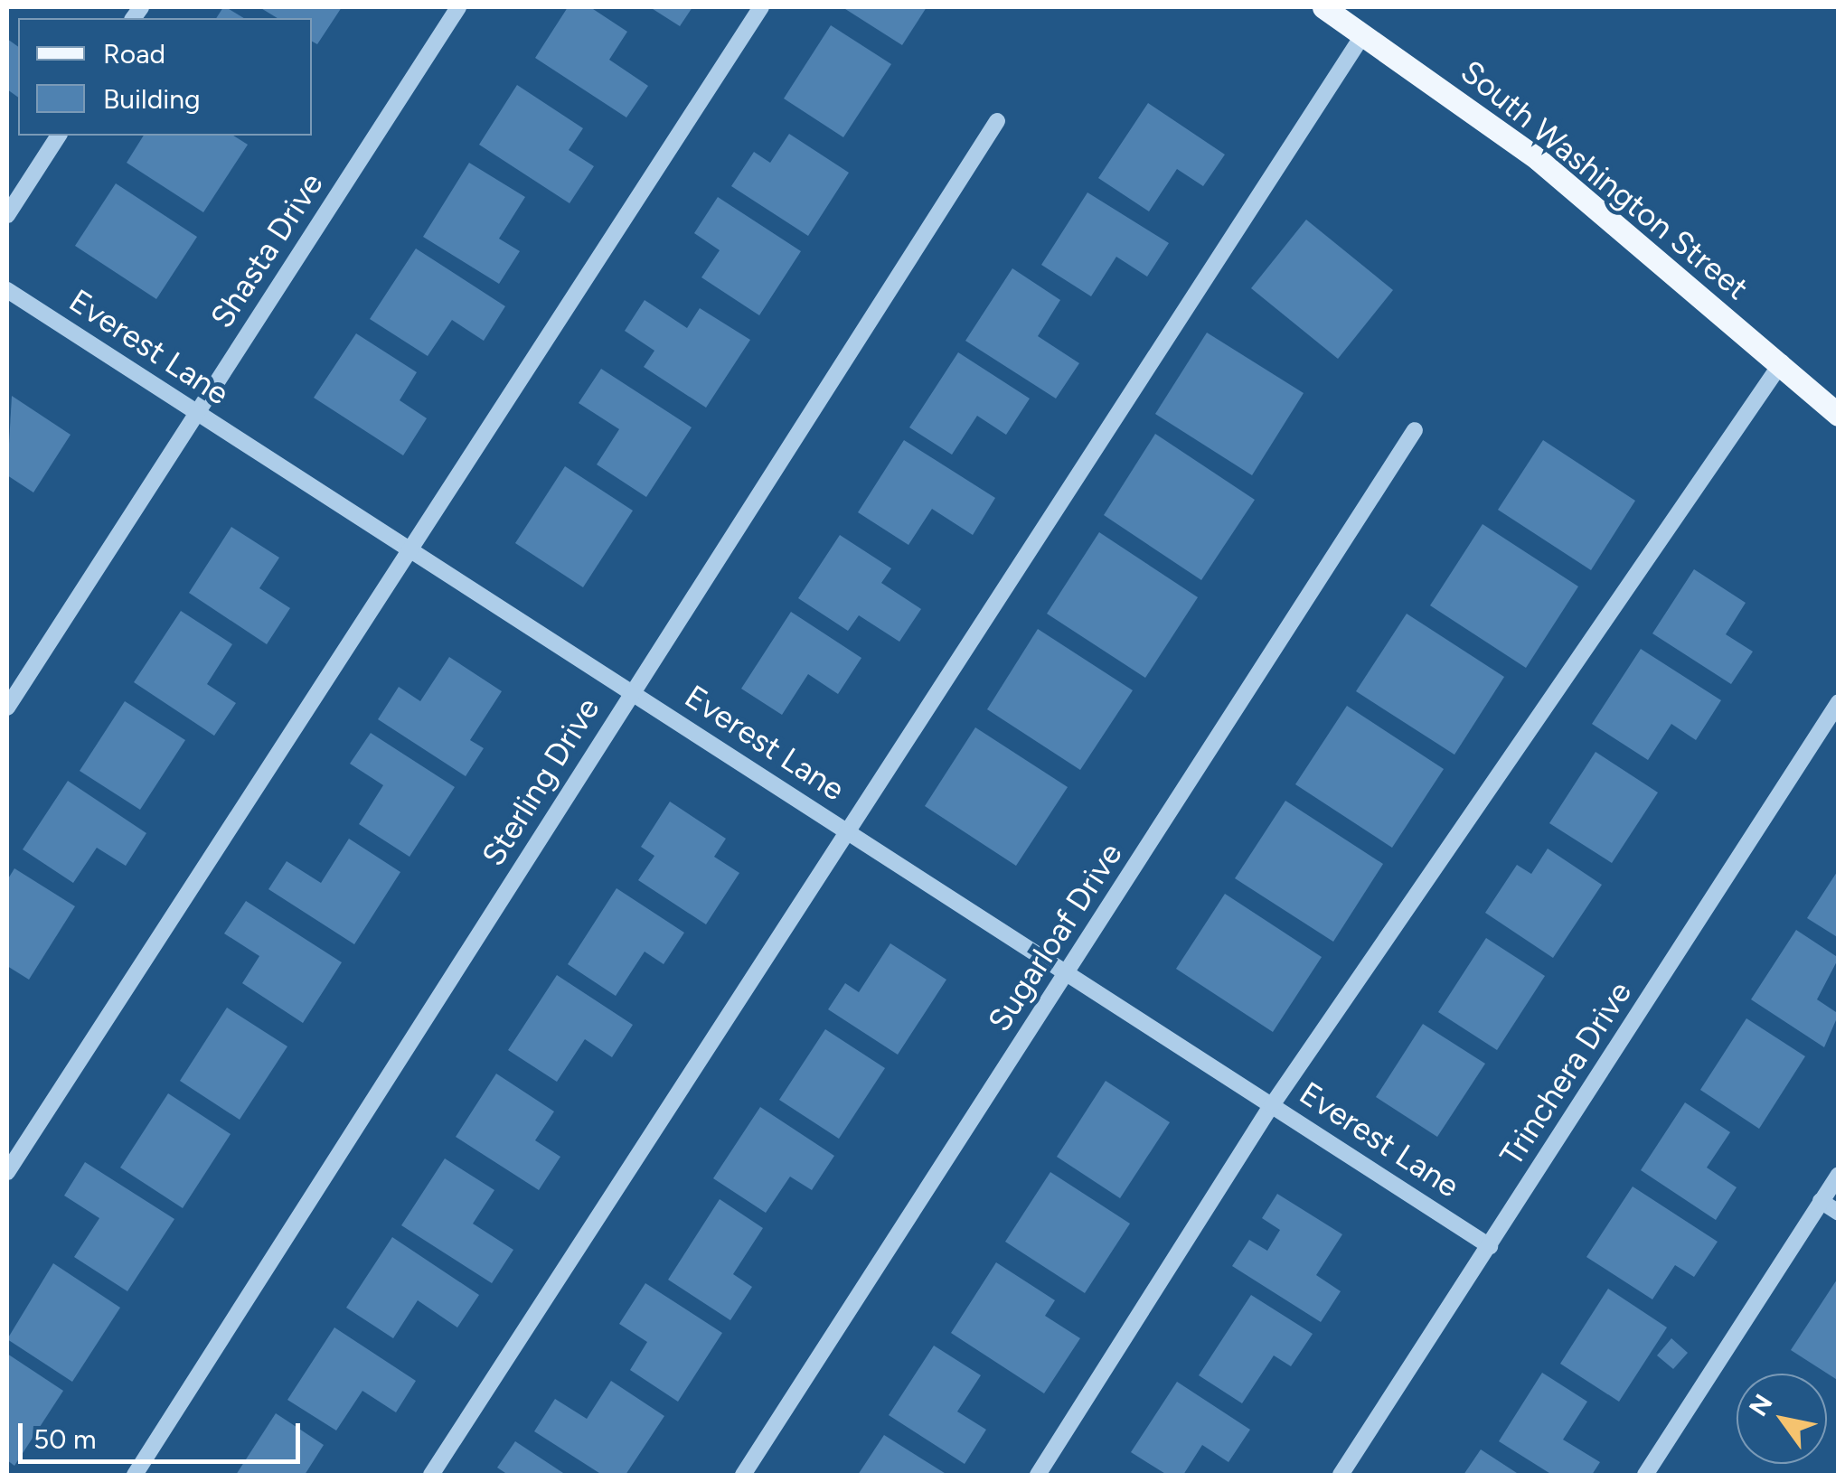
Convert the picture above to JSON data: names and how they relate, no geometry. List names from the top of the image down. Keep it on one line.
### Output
{"streets":{"main road":["South Washington Street"],"street":["Shasta Drive","Everest Lane","Sterling Drive","Sugarloaf Drive","Trinchera Drive"]},"crossings":[["Shasta Drive","Everest Lane"],["Everest Lane","Sterling Drive"],["Everest Lane","Sugarloaf Drive"],["Everest Lane","Trinchera Drive"]],"legend":["Road","Building"],"scale_bar":"50 m","north":"top left"}
